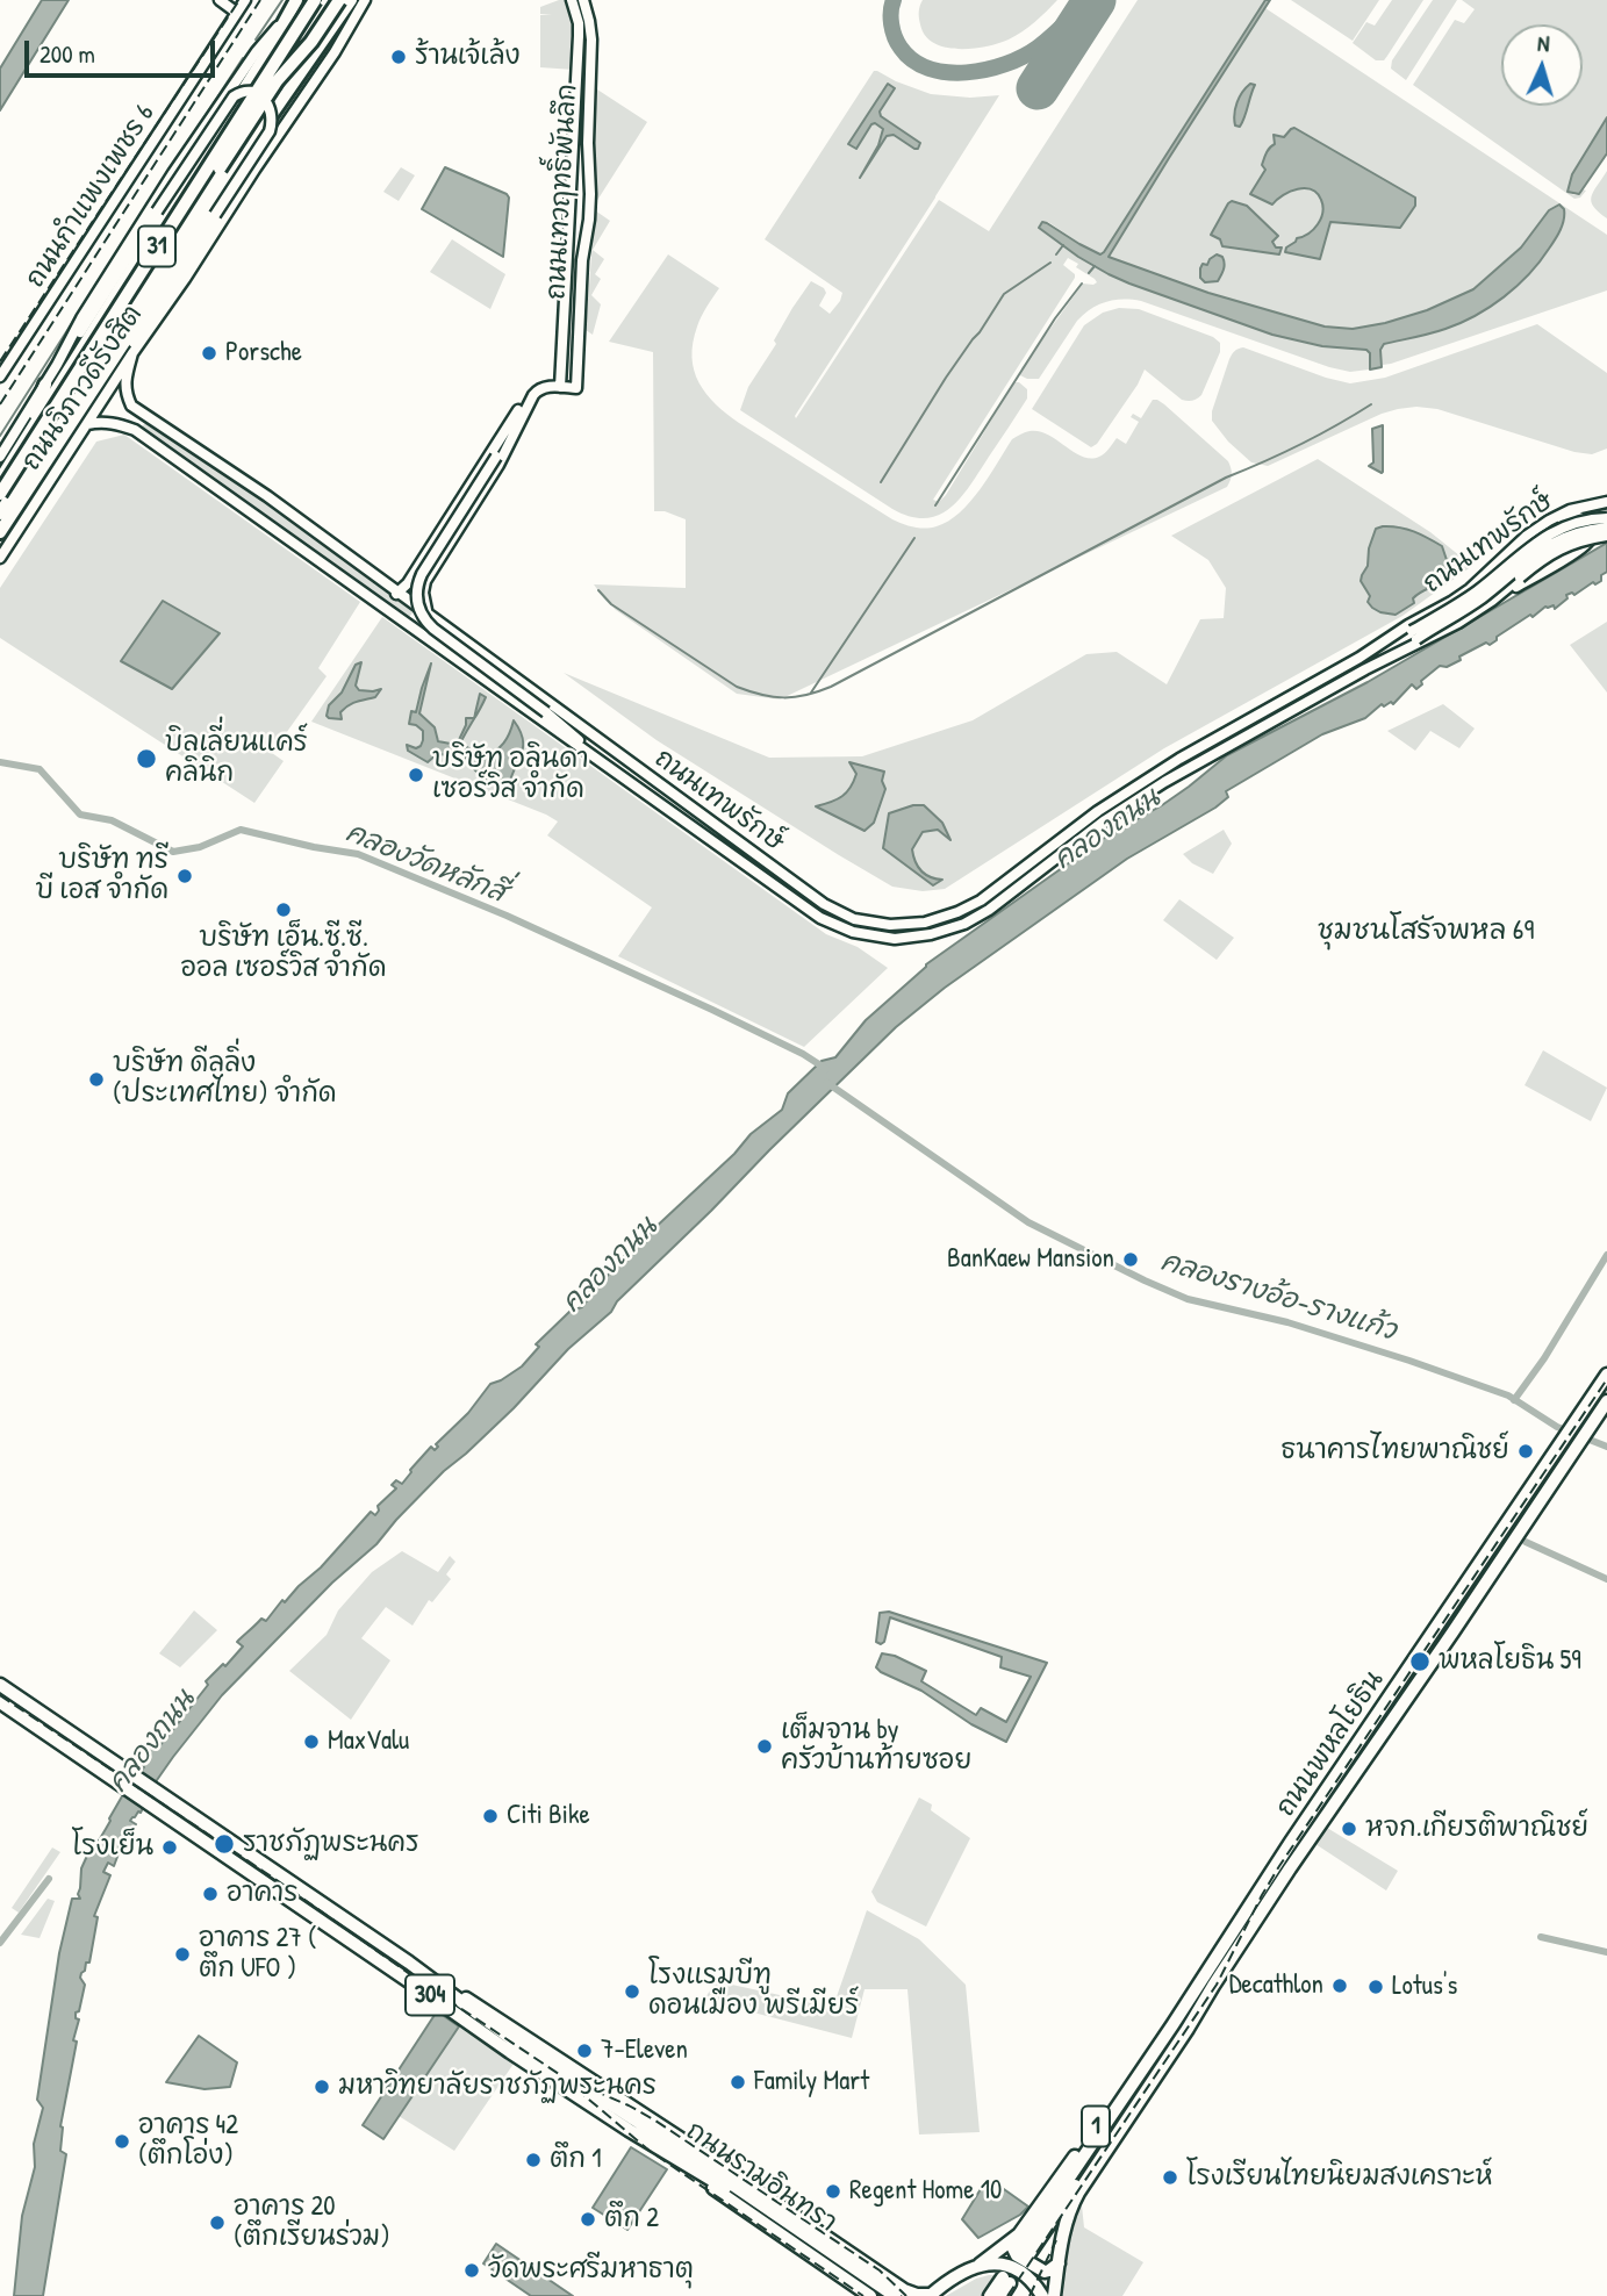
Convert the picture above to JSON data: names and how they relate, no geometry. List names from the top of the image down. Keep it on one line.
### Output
{"streets":{"highway":["31","ถนนวิภาวดีรังสิต"],"main road":["ถนนเทวฤทธิ์พันลึก","ถนนกำแพงเพชร 6","ถนนเทพรักษ์","ถนนพหลโยธิน","304","1","ถนนรามอินทรา"]},"crossings":[["31","ถนนวิภาวดีรังสิต"],["ถนนวิภาวดีรังสิต","ถนนเทพรักษ์"],["ถนนพหลโยธิน","304"],["304","ถนนรามอินทรา"]],"districts":["ชุมชนโสรัจพหล 69"],"water":["คลองถนน","คลองวัดหลักสี่","คลองรางอ้อ-รางแก้ว"],"places":["ร้านเจ้เล้ง","Porsche","บิลเลี่ยนแคร์ คลินิก","บริษัท อลินดา เซอร์วิส จำกัด","บริษัท ทรี บี เอส จำกัด","บริษัท เอ็น.ซี.ซี. ออล เซอร์วิส จำกัด","บริษัท ดีลลิ่ง (ประเทศไทย) จำกัด","BanKaew Mansion","ธนาคารไทยพาณิชย์","พหลโยธิน 59","MaxValu","เต็มจาน by ครัวบ้านท้ายซอย","Citi Bike","หจก.เกียรติพาณิชย์","ราชภัฏพระนคร","โรงเย็น","อาคาร","อาคาร 27 ( ตึก UFO )","Decathlon","Lotus's","โรงแรมบีทู ดอนเมือง พรีเมียร์","7-Eleven","Family Mart","มหาวิทยาลัยราชภัฏพระนคร","อาคาร 42 (ตึกโอ่ง)","ตึก 1","โรงเรียนไทยนิยมสงเคราะห์","Regent Home 10","ตึก 2","อาคาร 20 (ตึกเรียนร่วม)","วัดพระศรีมหาธาตุ"],"scale_bar":"200 m","north":"top"}
